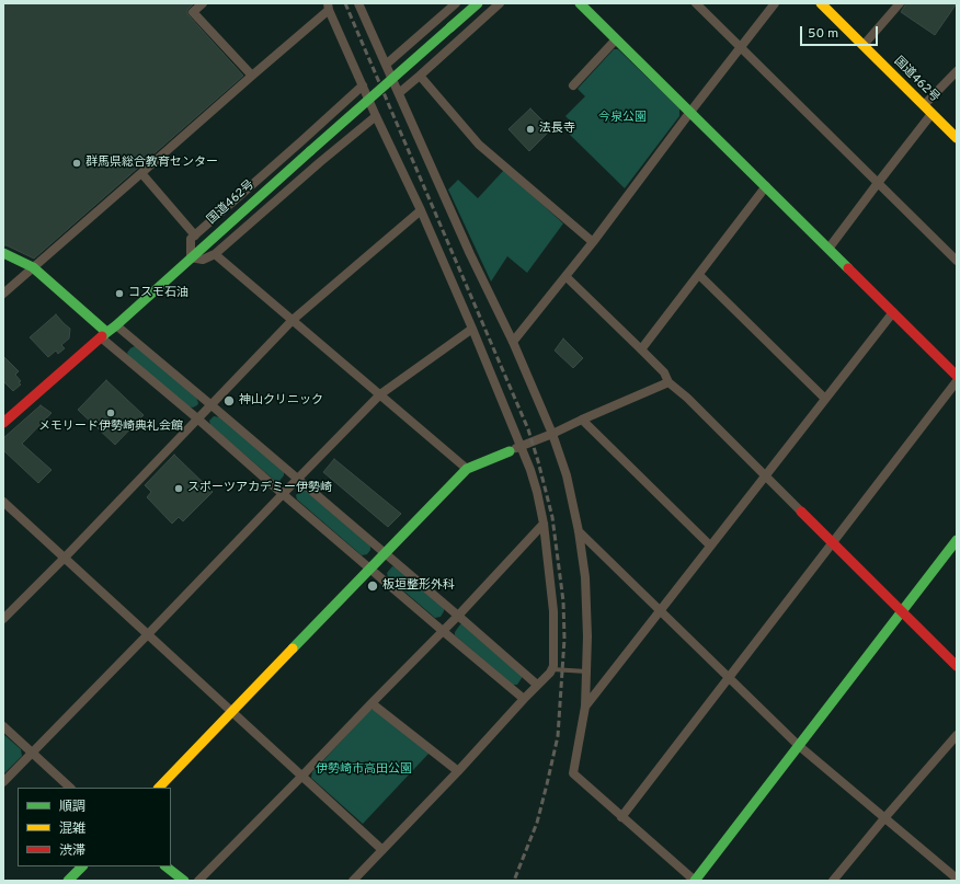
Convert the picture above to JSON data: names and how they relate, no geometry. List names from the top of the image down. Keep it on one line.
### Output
{"streets":{"main road":["国道462号"]},"parks":["今泉公園","伊勢崎市高田公園"],"places":["法長寺","群馬県総合教育センター","コスモ石油","神山クリニック","メモリード伊勢崎典礼会館","スポーツアカデミー伊勢崎","板垣整形外科"],"legend":["順調","混雑","渋滞"],"scale_bar":"50 m"}
